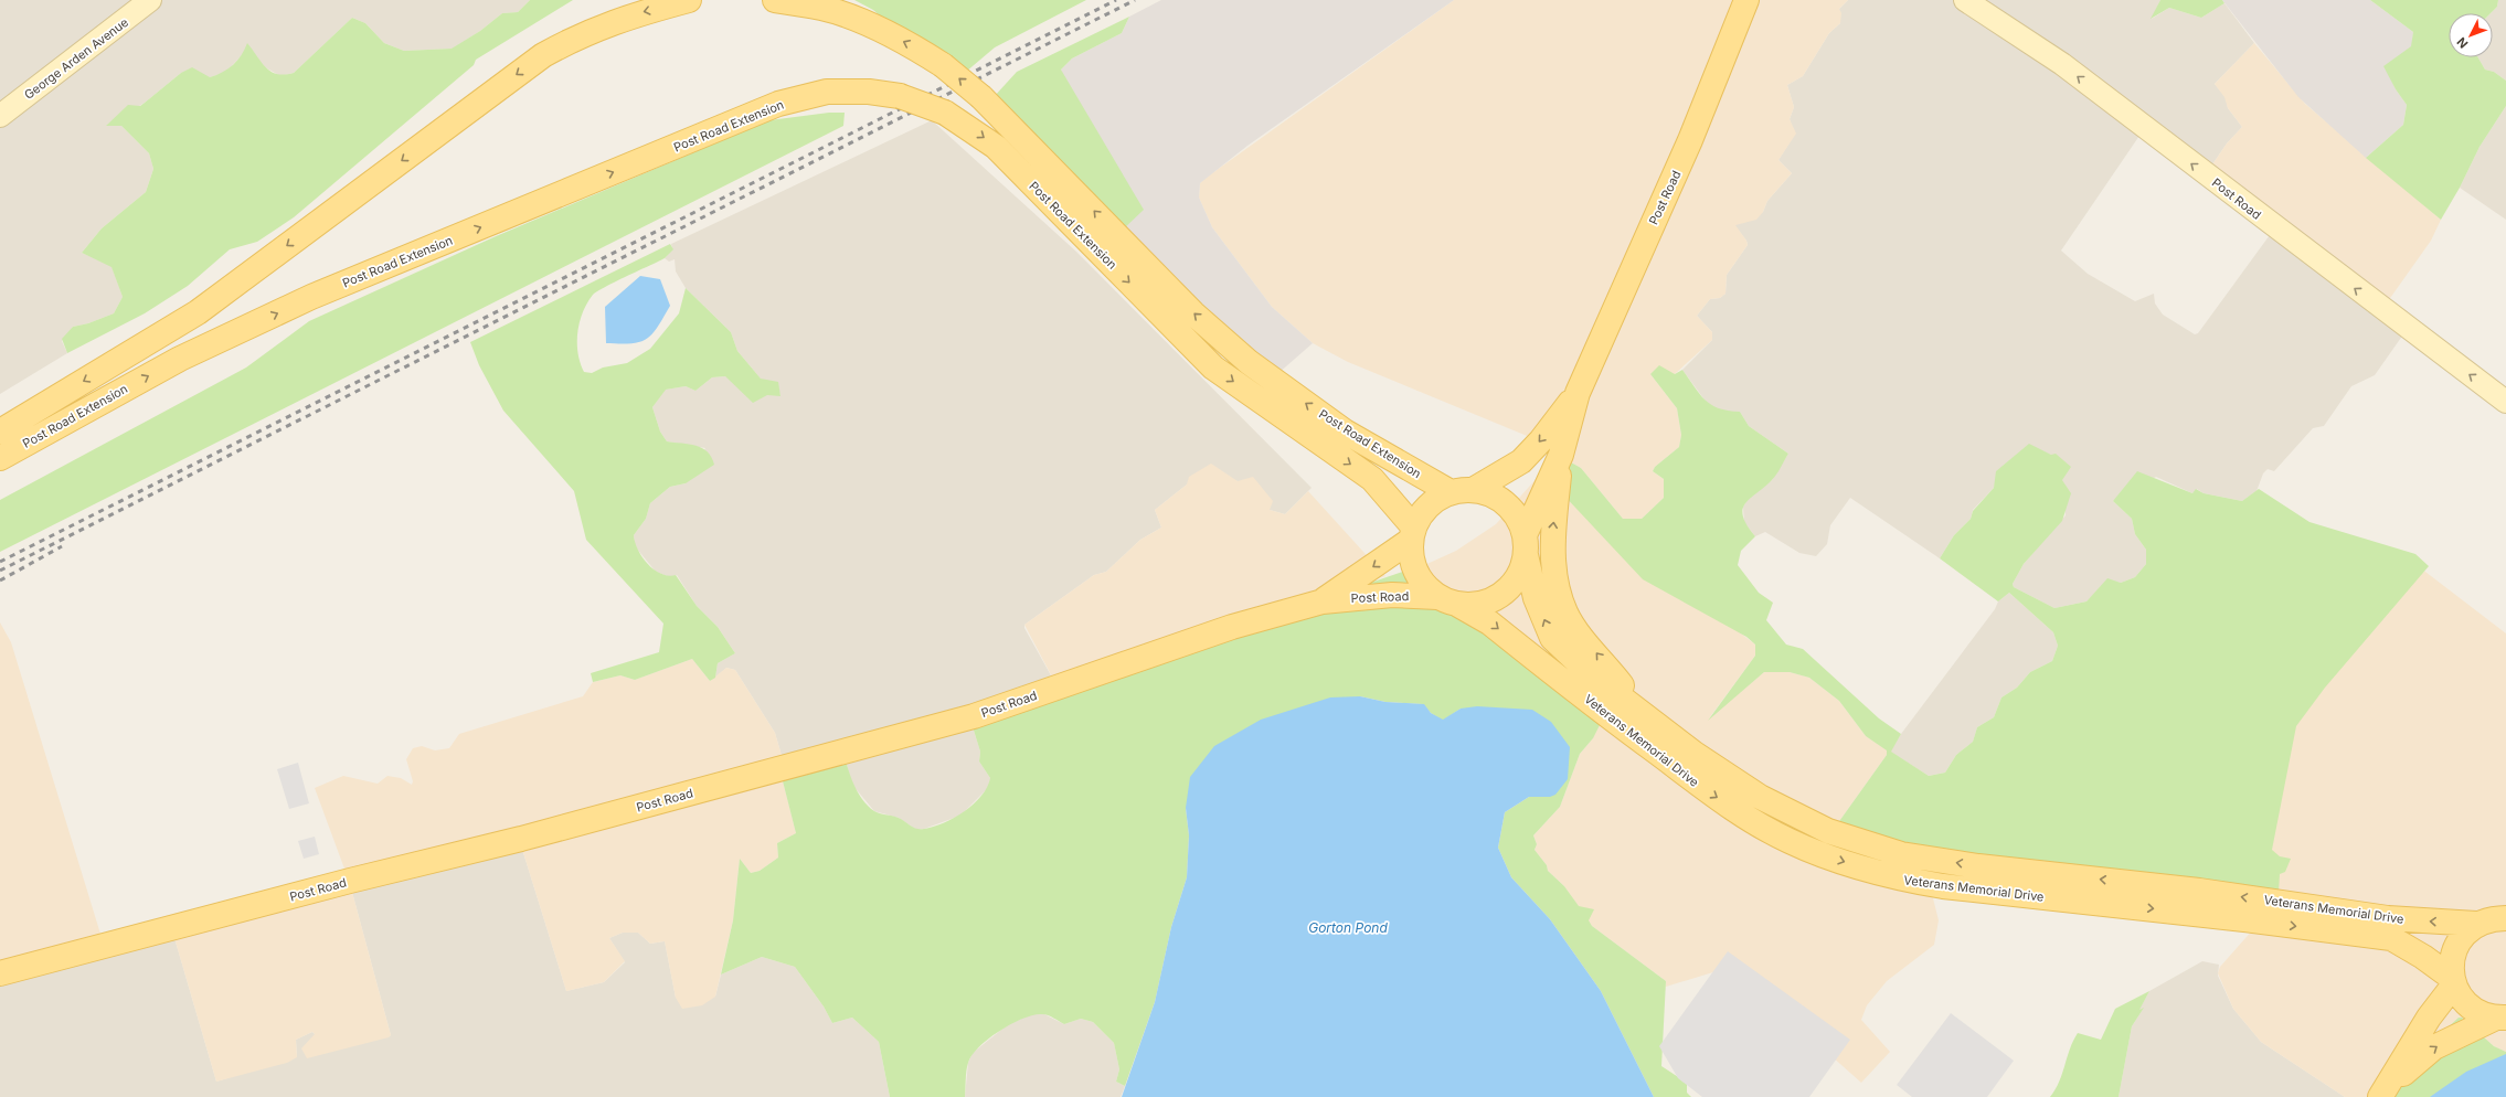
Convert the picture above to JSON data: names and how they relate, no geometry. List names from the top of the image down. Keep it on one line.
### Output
{"streets":{"main road":["George Arden Avenue","Post Road Extension","Post Road","Veterans Memorial Drive"]},"crossings":[["Post Road Extension","Post Road"],["Post Road Extension","Veterans Memorial Drive"],["Post Road","Veterans Memorial Drive"]],"water":["Gorton Pond"],"north":"bottom left"}
